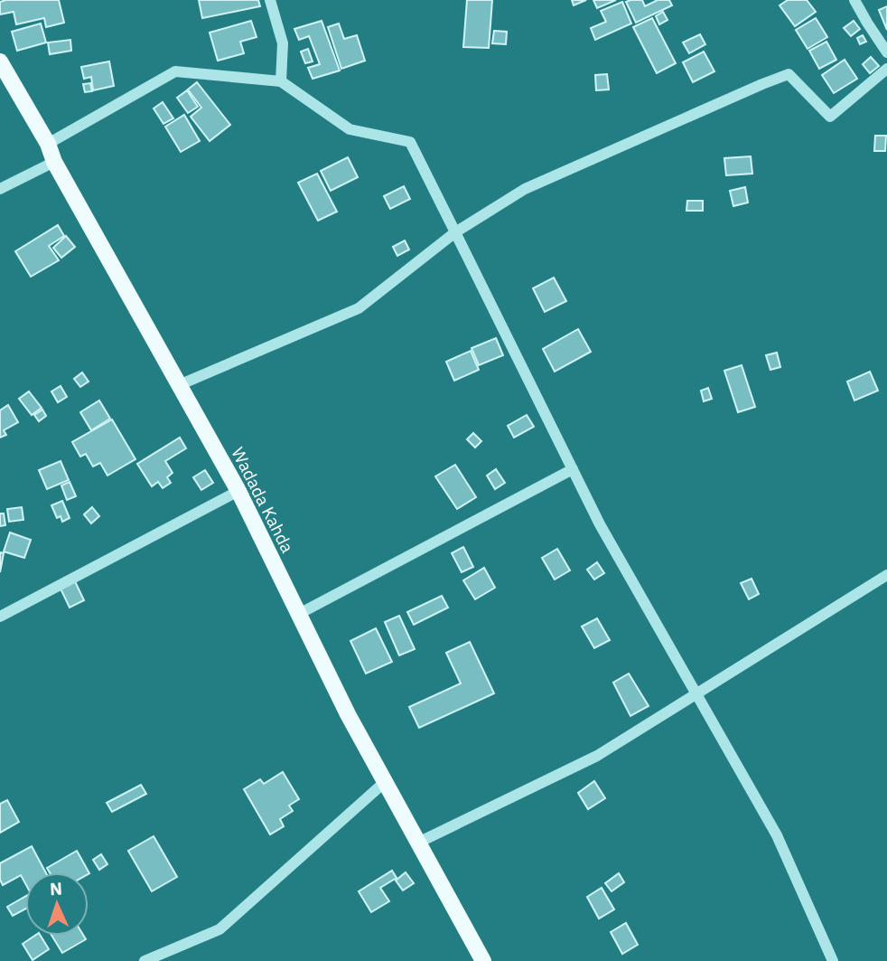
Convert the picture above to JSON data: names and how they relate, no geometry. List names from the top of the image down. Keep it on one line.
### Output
{"streets":{"main road":["Wadada Kahda"]},"north":"top"}
